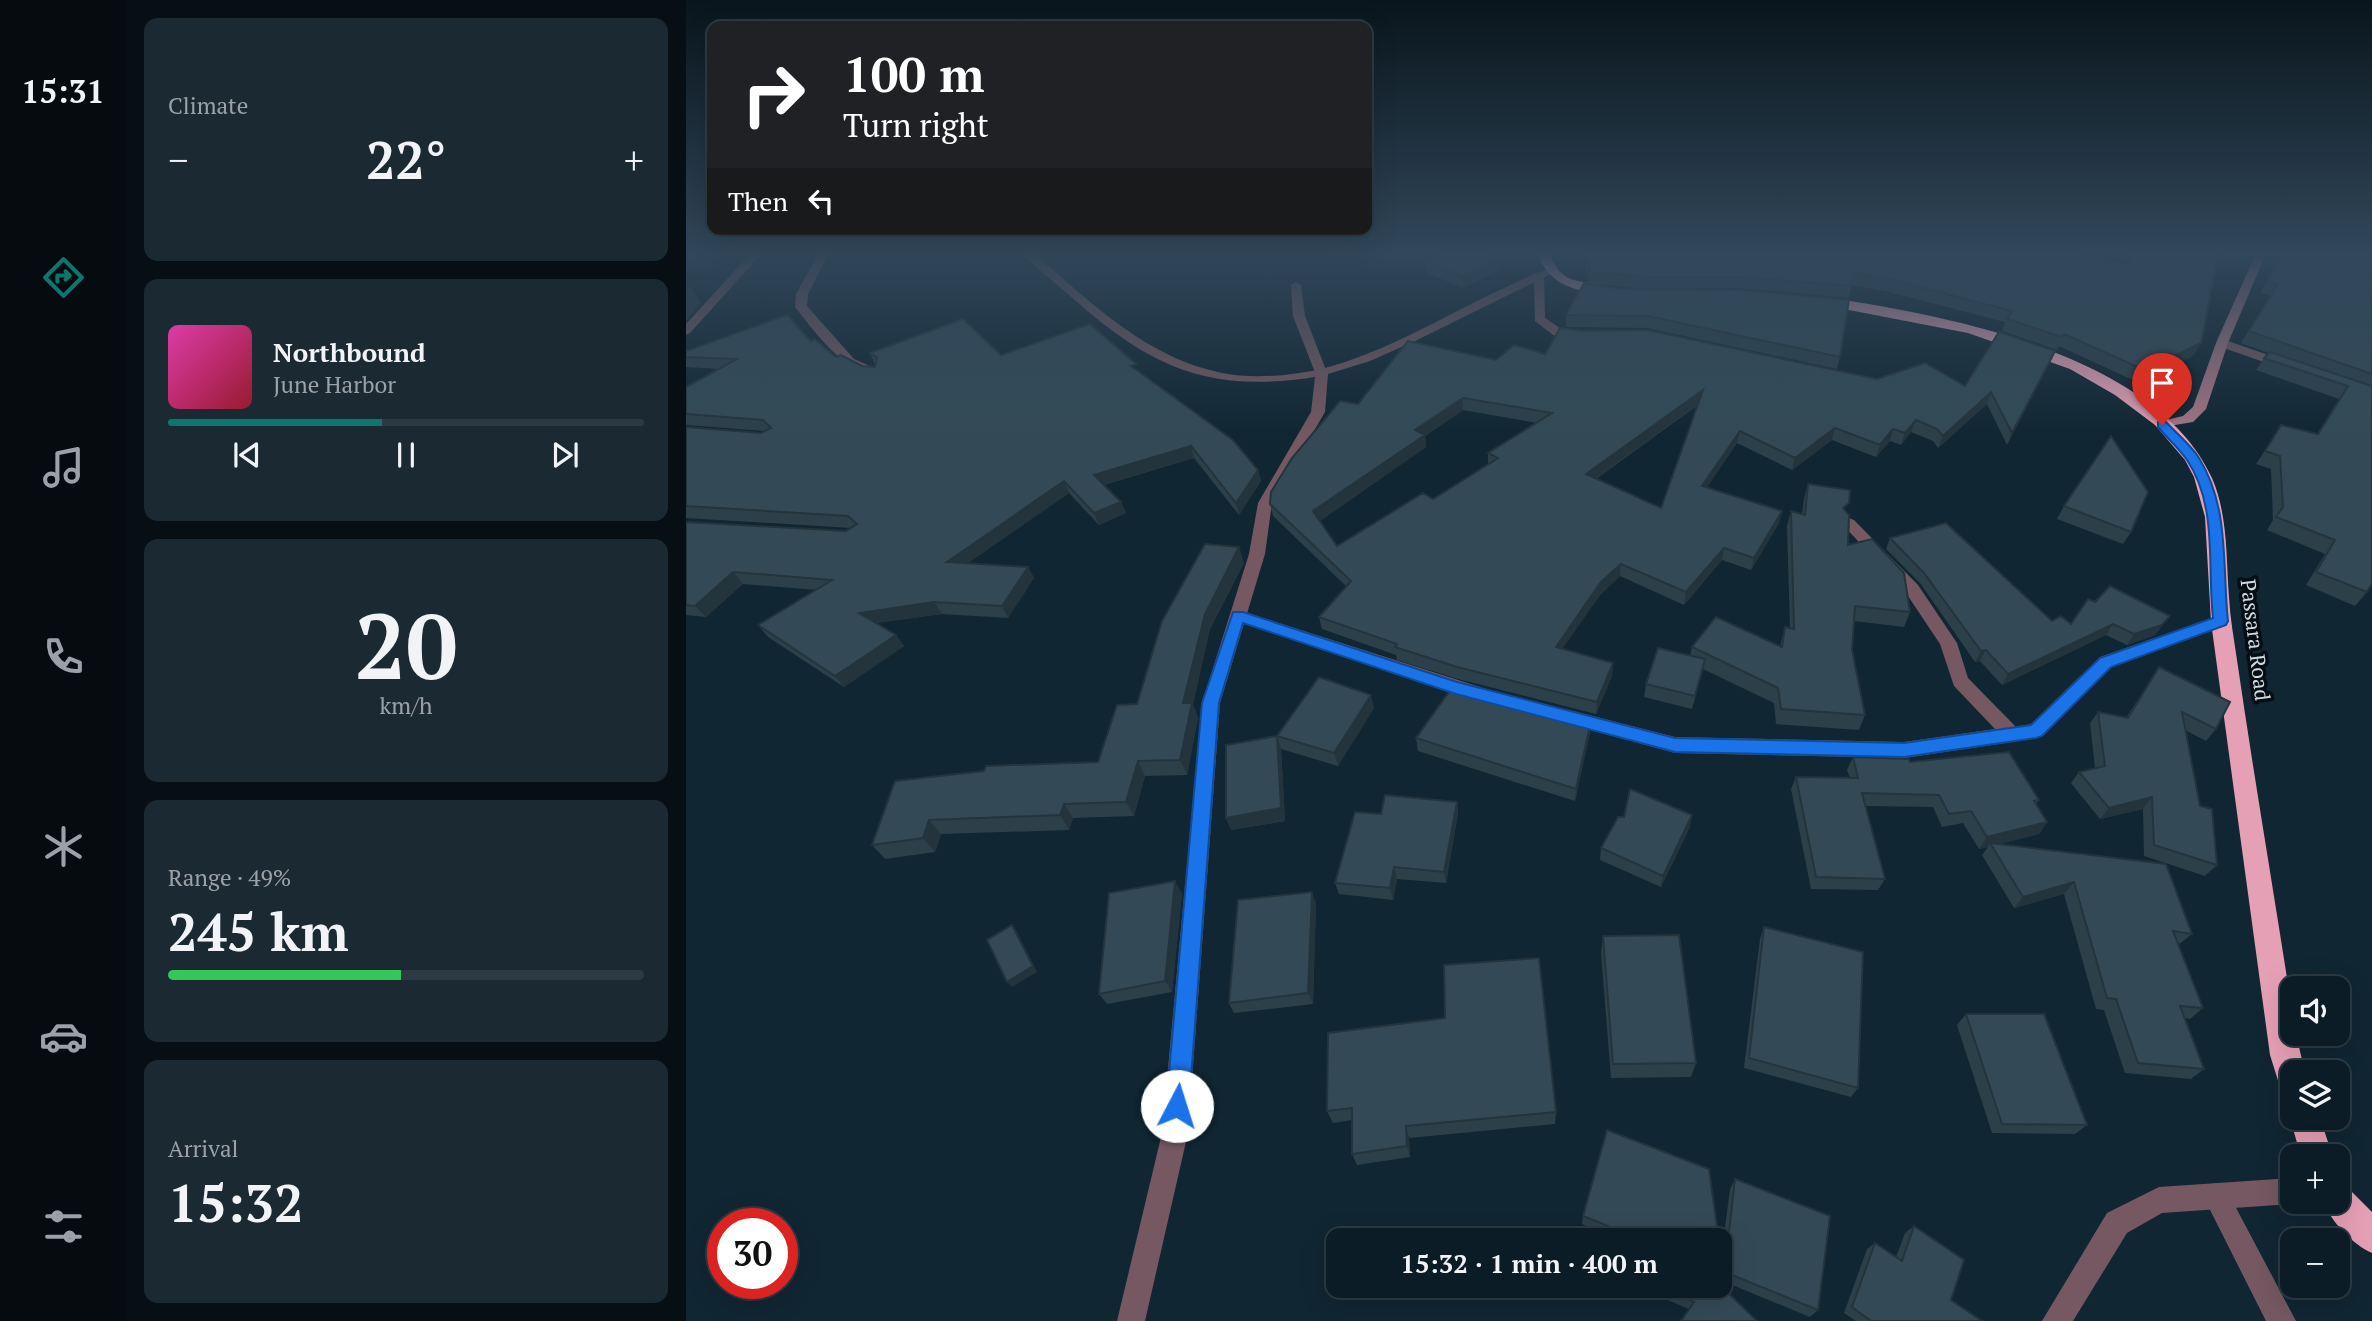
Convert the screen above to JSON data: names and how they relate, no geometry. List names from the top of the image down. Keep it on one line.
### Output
{"streets":{"highway":["Passara Road"]},"page":{"tabs":"15:31","tile":["Climate",["20","km/h"],["Range · 49%","245 km"],["Arrival","15:32"]],"turn":["100 m","Turn right"],"heat":["−","22°","+"],"then":"Then","song":["Northbound","June Harbor"],"map_buttons":["+","−"],"limit":"30","trip":"15:32 · 1 min · 400 m"}}
